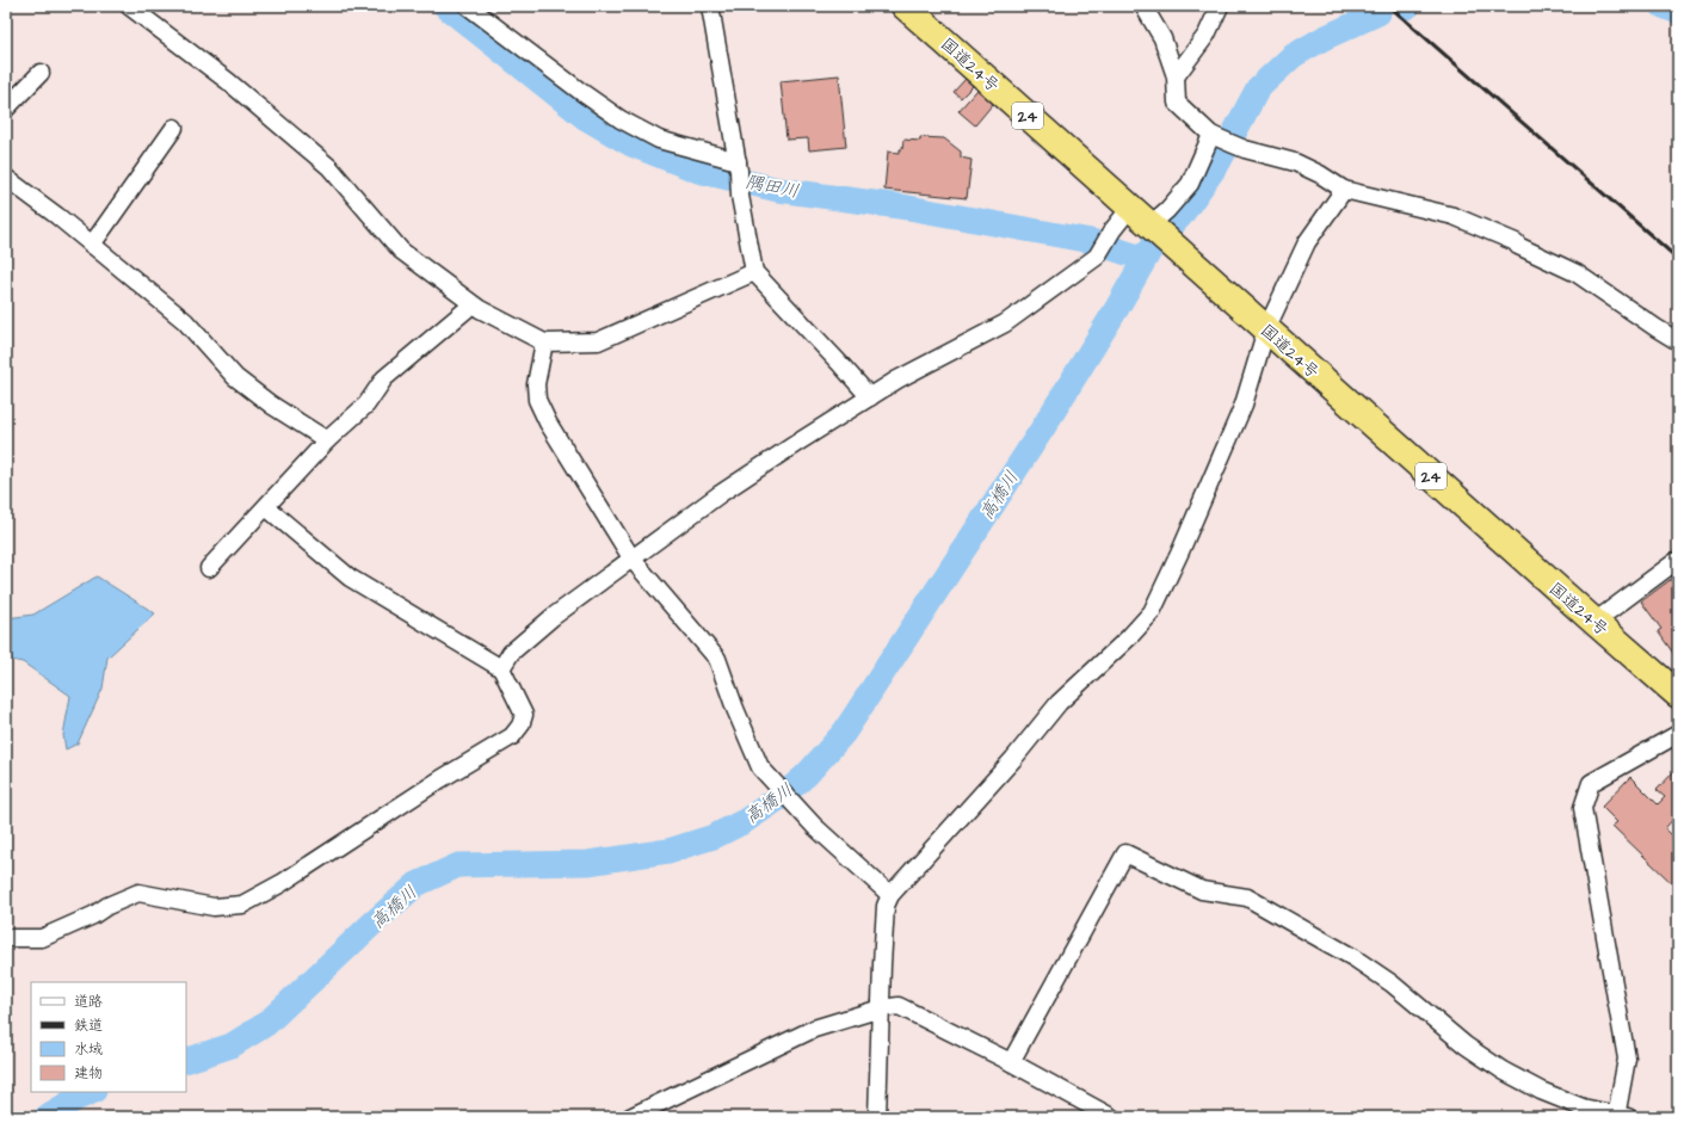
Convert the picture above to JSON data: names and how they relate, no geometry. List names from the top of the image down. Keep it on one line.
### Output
{"streets":{"highway":["国道24号","24"]},"water":["隅田川","高橋川"],"legend":["道路","鉄道","水域","建物"]}
